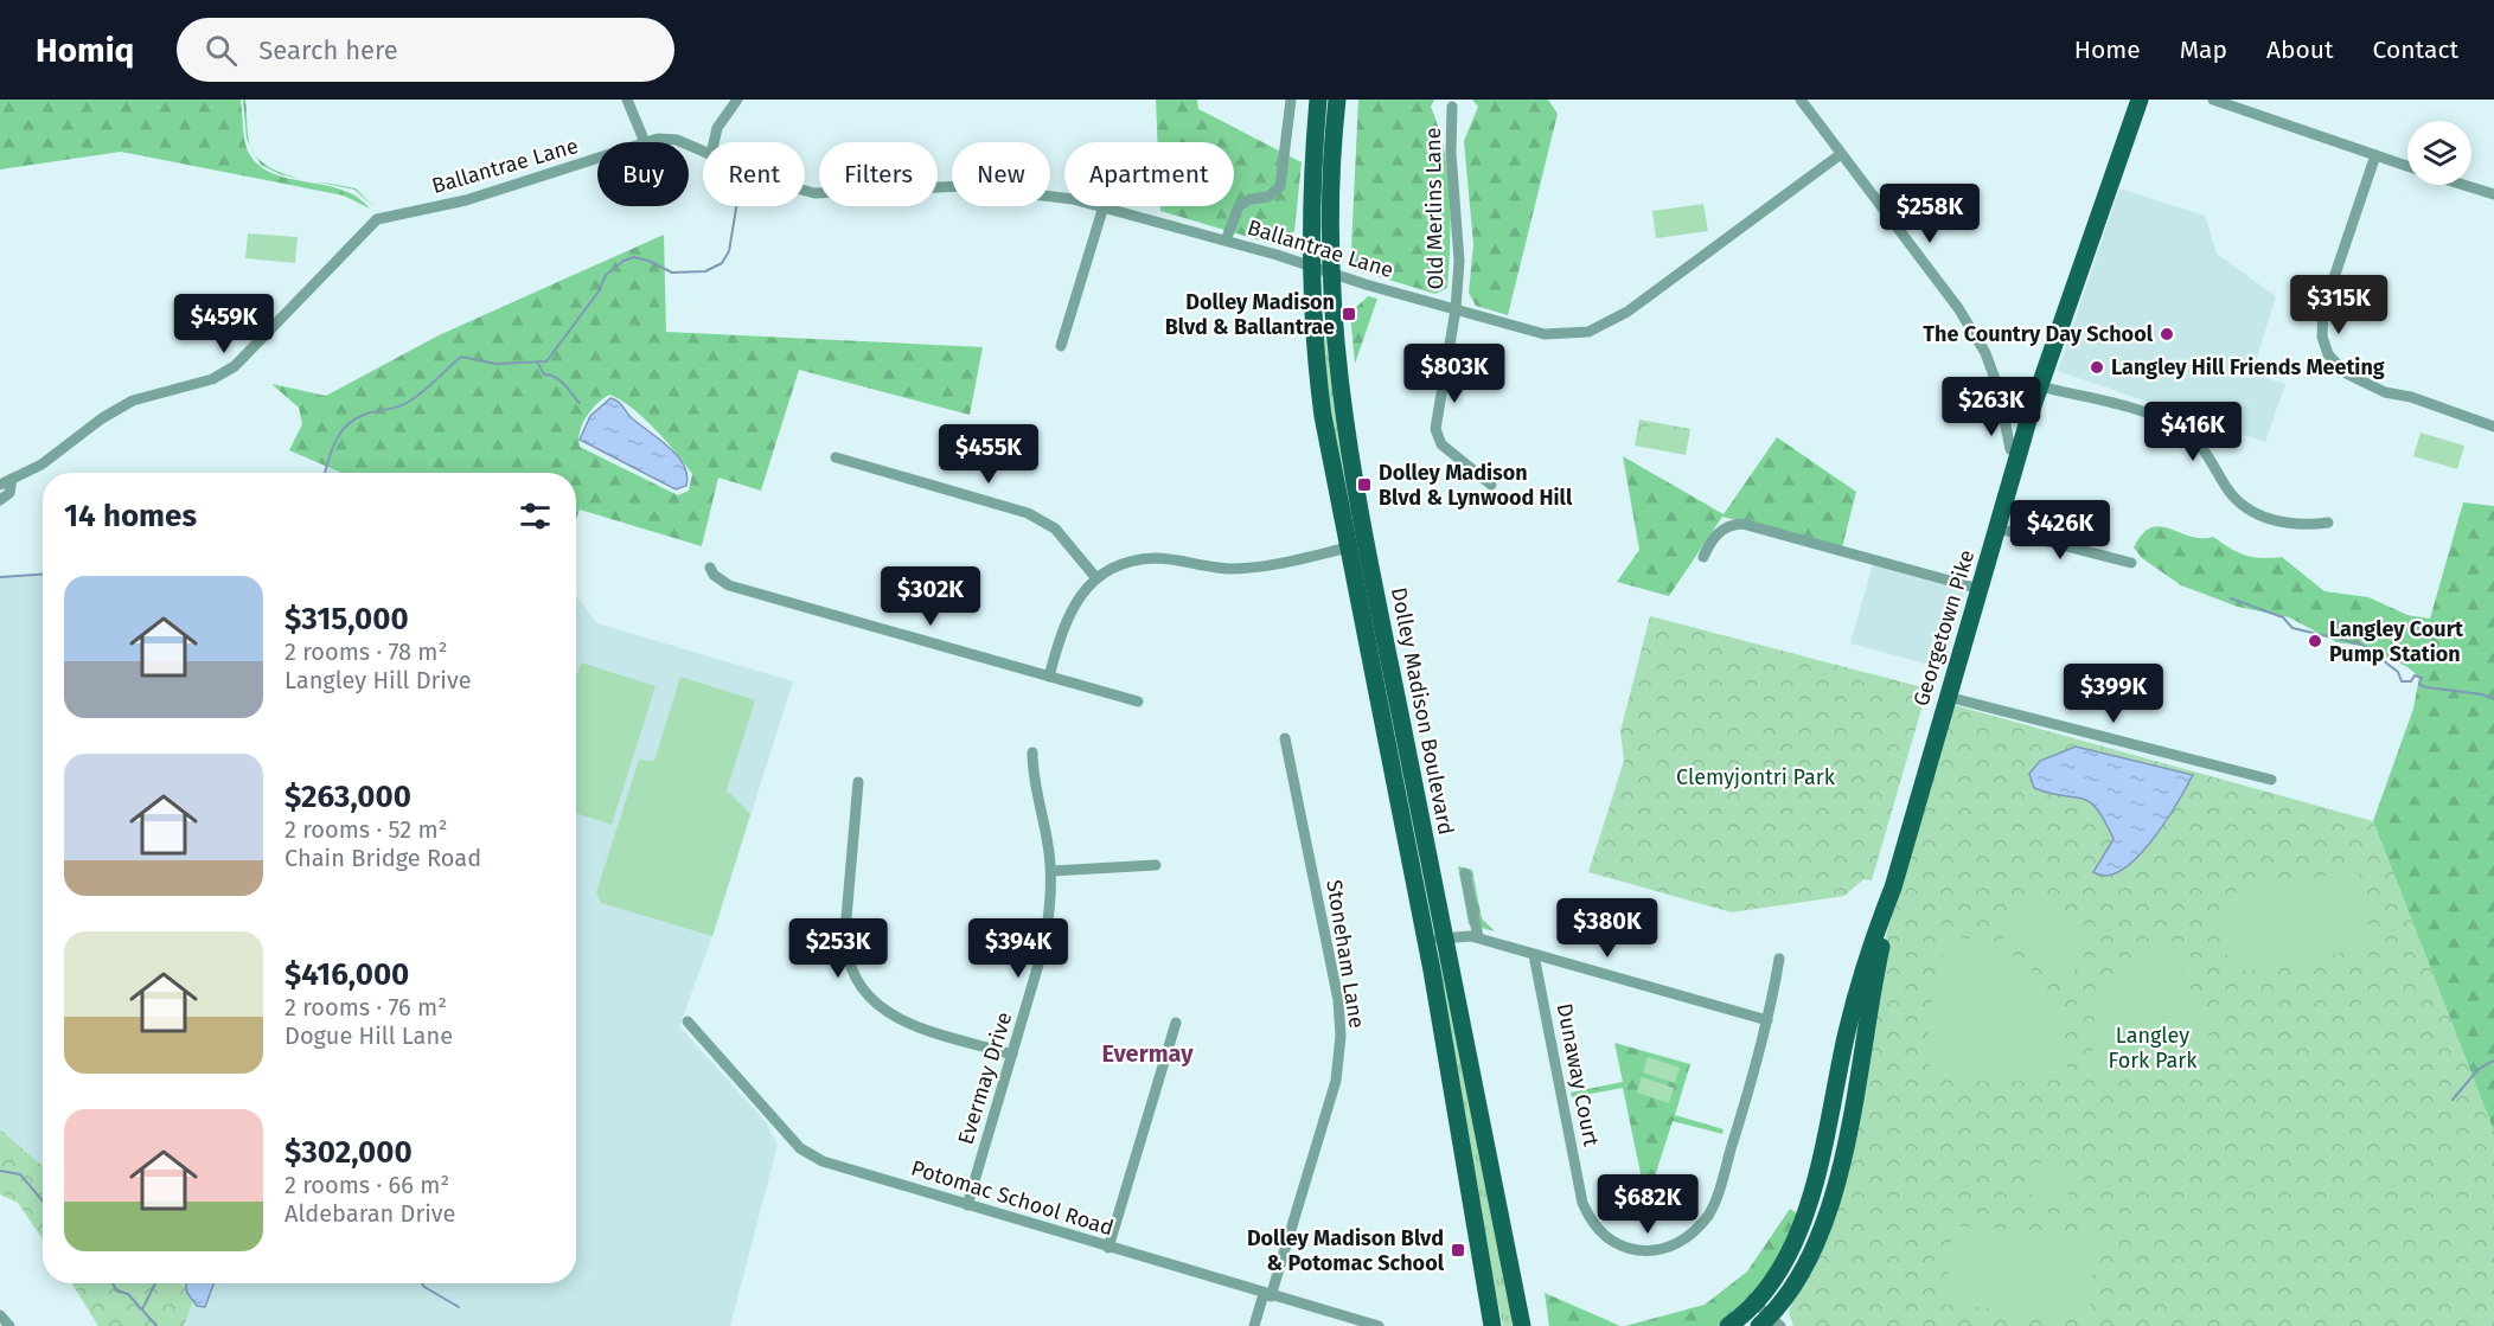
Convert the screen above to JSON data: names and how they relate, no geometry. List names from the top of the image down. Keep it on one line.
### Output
{"streets":{"main road":["Georgetown Pike","Dolley Madison Boulevard"],"street":["Ballantrae Lane","Old Merlins Lane","Stoneham Lane","Dunaway Court","Evermay Drive","Potomac School Road"]},"crossings":[["Ballantrae Lane","Old Merlins Lane"],["Ballantrae Lane","Dolley Madison Boulevard"],["Stoneham Lane","Potomac School Road"],["Evermay Drive","Potomac School Road"]],"districts":["Evermay"],"parks":["Clemyjontri Park","Langley Fork Park"],"places":{"transit":["Dolley Madison Blvd & Ballantrae","Dolley Madison Blvd & Lynwood Hill","Dolley Madison Blvd & Potomac School"],"other":["The Country Day School","Langley Hill Friends Meeting","Langley Court Pump Station"]},"page":{"header":"Homiq","search":"Search here","nav":["Home","Map","About","Contact"],"chip":["Buy","Rent","Filters","New","Apartment"],"price":["$258K","$315K","$459K","$803K","$263K","$416K","$455K","$426K","$302K","$399K","$380K","$253K","$394K","$682K"],"heading":"14 homes","list":[{"name":"$315,000","note":"2 rooms · 78 m² · Langley Hill Drive"},{"name":"$263,000","note":"2 rooms · 52 m² · Chain Bridge Road"},{"name":"$416,000","note":"2 rooms · 76 m² · Dogue Hill Lane"},{"name":"$302,000","note":"2 rooms · 66 m² · Aldebaran Drive"}]}}
